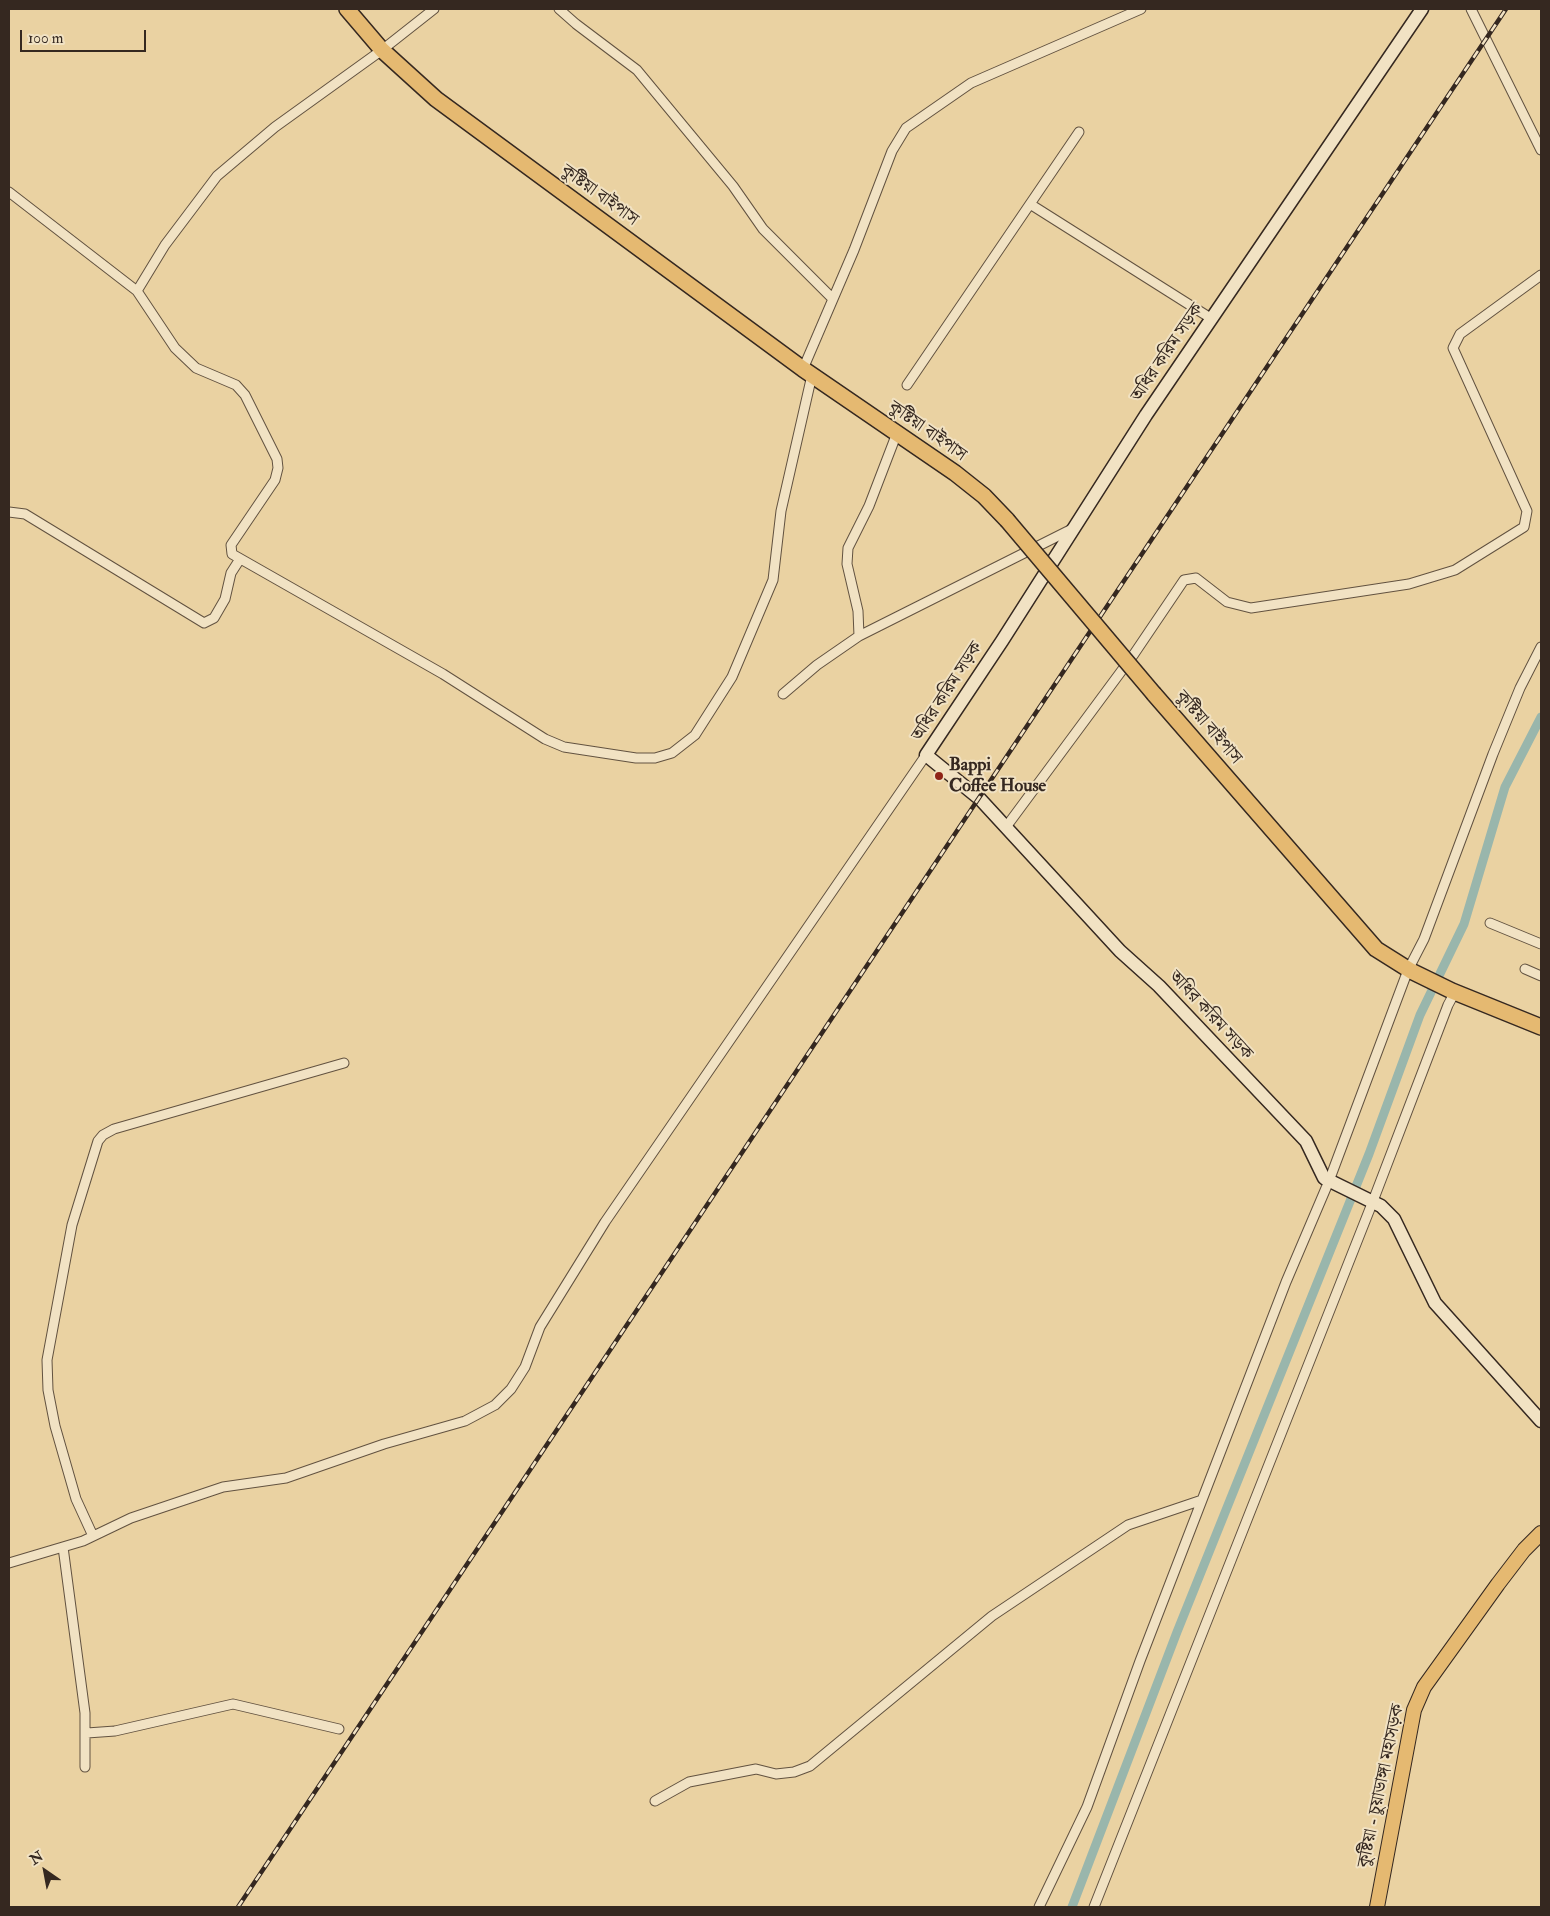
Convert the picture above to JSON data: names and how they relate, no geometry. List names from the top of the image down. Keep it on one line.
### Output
{"streets":{"highway":["কুষ্টিয়া বাইপাস"],"main road":["অধির করিম সড়ক","কুষ্টিয়া - চুয়াডাঙ্গা মহাসড়ক"]},"places":["Bappi Coffee House"],"scale_bar":"100 m","north":"top left"}
